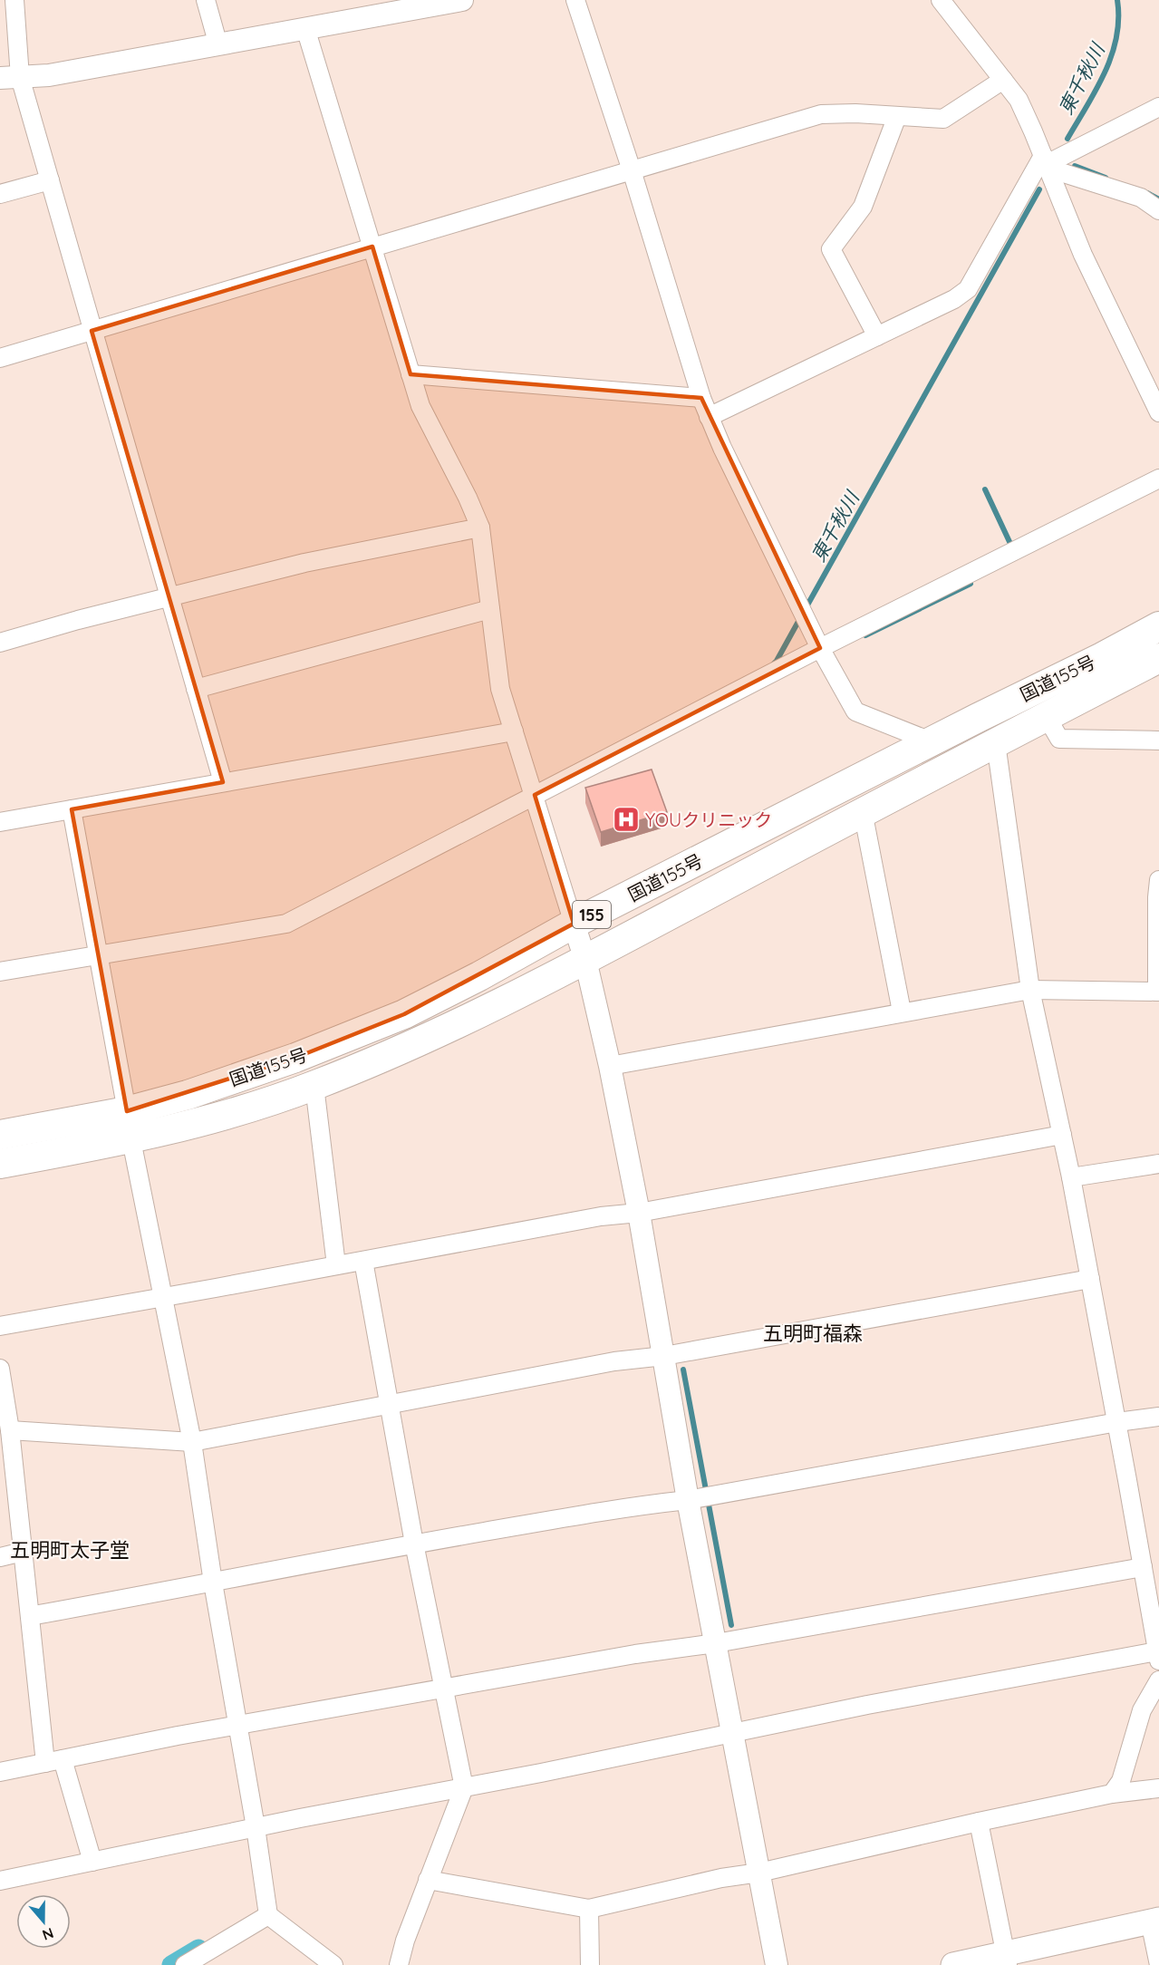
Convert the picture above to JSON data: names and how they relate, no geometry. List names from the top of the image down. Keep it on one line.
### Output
{"streets":{"highway":["国道155号","155"]},"districts":["五明町福森","五明町太子堂"],"water":["東千秋川"],"places":{"hospital":["YOUクリニック"]},"north":"bottom"}
